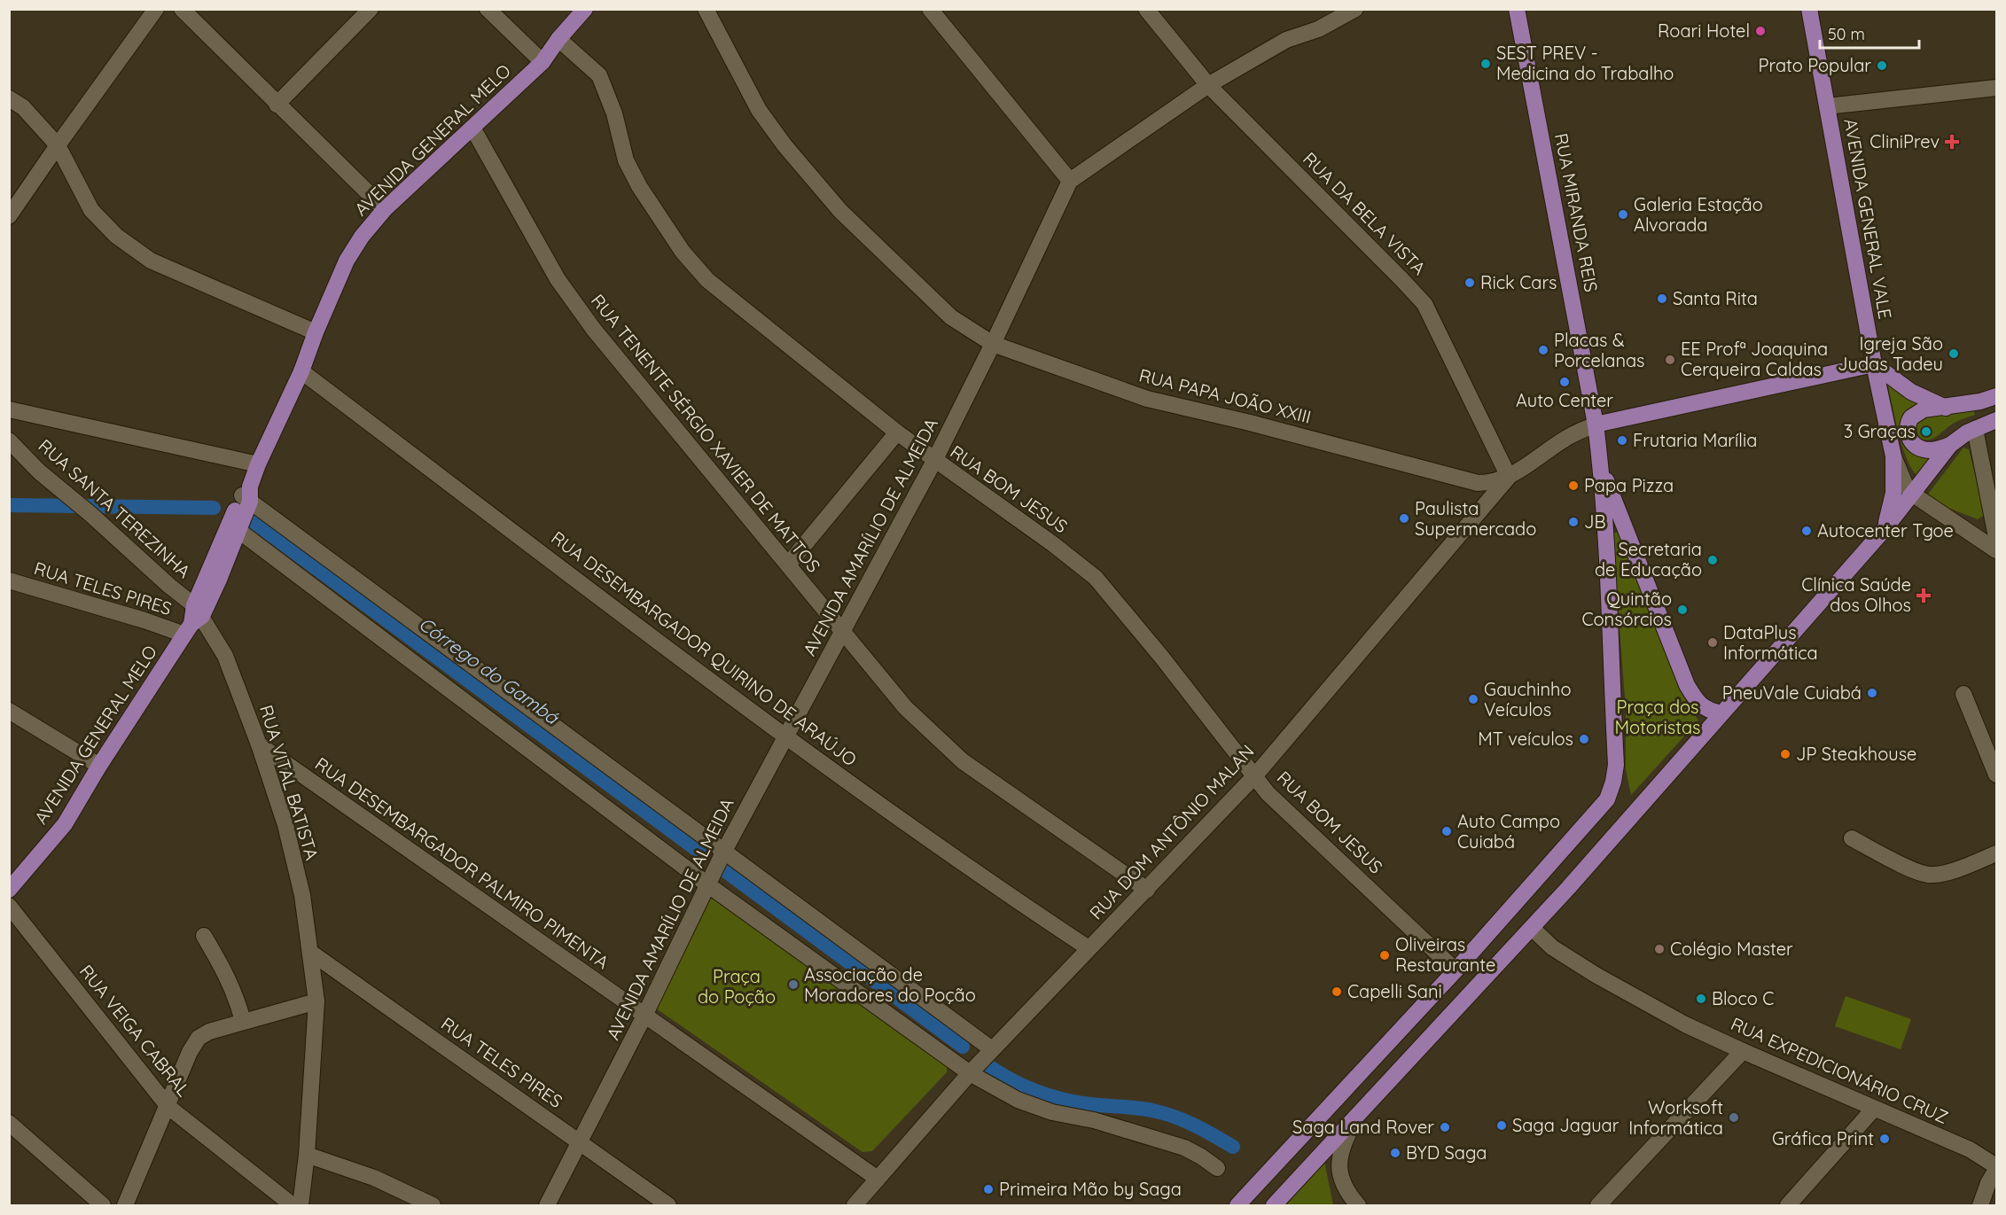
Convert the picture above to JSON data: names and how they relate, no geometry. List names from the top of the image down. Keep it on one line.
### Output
{"streets":{"main road":["AVENIDA GENERAL MELO","RUA MIRANDA REIS","AVENIDA GENERAL VALE","RUA PAPA JOÃO XXIII"],"street":["RUA DA BELA VISTA","RUA TENENTE SÉRGIO XAVIER DE MATTOS","RUA BOM JESUS","RUA SANTA TEREZINHA","AVENIDA AMARÍLIO DE ALMEIDA","RUA TELES PIRES","RUA DESEMBARGADOR QUIRINO DE ARAÚJO","RUA VITAL BATISTA","RUA DOM ANTÔNIO MALAN","RUA DESEMBARGADOR PALMIRO PIMENTA","RUA VEIGA CABRAL","RUA EXPEDICIONÁRIO CRUZ"]},"crossings":[["AVENIDA GENERAL MELO","RUA TENENTE SÉRGIO XAVIER DE MATTOS"],["AVENIDA GENERAL MELO","RUA BOM JESUS"],["AVENIDA GENERAL MELO","RUA SANTA TEREZINHA"],["AVENIDA GENERAL MELO","RUA TELES PIRES"],["AVENIDA GENERAL MELO","RUA DESEMBARGADOR QUIRINO DE ARAÚJO"],["AVENIDA GENERAL MELO","RUA VITAL BATISTA"],["RUA MIRANDA REIS","RUA PAPA JOÃO XXIII"],["RUA DA BELA VISTA","RUA PAPA JOÃO XXIII"],["RUA DA BELA VISTA","AVENIDA AMARÍLIO DE ALMEIDA"],["RUA DA BELA VISTA","RUA DOM ANTÔNIO MALAN"],["AVENIDA GENERAL VALE","RUA PAPA JOÃO XXIII"],["RUA PAPA JOÃO XXIII","AVENIDA AMARÍLIO DE ALMEIDA"],["RUA PAPA JOÃO XXIII","RUA DOM ANTÔNIO MALAN"],["RUA TENENTE SÉRGIO XAVIER DE MATTOS","AVENIDA AMARÍLIO DE ALMEIDA"],["RUA TENENTE SÉRGIO XAVIER DE MATTOS","RUA DOM ANTÔNIO MALAN"],["RUA BOM JESUS","AVENIDA AMARÍLIO DE ALMEIDA"],["RUA BOM JESUS","RUA DOM ANTÔNIO MALAN"],["RUA SANTA TEREZINHA","RUA TELES PIRES"],["RUA SANTA TEREZINHA","RUA VITAL BATISTA"],["AVENIDA AMARÍLIO DE ALMEIDA","RUA TELES PIRES"],["AVENIDA AMARÍLIO DE ALMEIDA","RUA DESEMBARGADOR QUIRINO DE ARAÚJO"],["AVENIDA AMARÍLIO DE ALMEIDA","RUA DESEMBARGADOR PALMIRO PIMENTA"],["RUA TELES PIRES","RUA VITAL BATISTA"],["RUA DESEMBARGADOR QUIRINO DE ARAÚJO","RUA DOM ANTÔNIO MALAN"],["RUA VITAL BATISTA","RUA DESEMBARGADOR PALMIRO PIMENTA"],["RUA DOM ANTÔNIO MALAN","RUA DESEMBARGADOR PALMIRO PIMENTA"]],"water":["Córrego do Gambá"],"parks":["Praça dos Motoristas","Praça do Poção"],"places":{"other":["Roari Hotel","SEST PREV - Medicina do Trabalho","Prato Popular","Galeria Estação Alvorada","Rick Cars","Santa Rita","Placas & Porcelanas","Igreja São Judas Tadeu","EE Profª Joaquina Cerqueira Caldas","Auto Center","3 Graças","Frutaria Marília","Papa Pizza","Paulista Supermercado","JB","Autocenter Tgoe","Secretaria de Educação","Quintão Consórcios","DataPlus Informática","PneuVale Cuiabá","Gauchinho Veículos","MT veículos","JP Steakhouse","Auto Campo Cuiabá","Colégio Master","Oliveiras Restaurante","Associação de Moradores do Poção","Capelli Sani","Bloco C","Worksoft Informática","Saga Jaguar","Saga Land Rover","Gráfica Print","BYD Saga","Primeira Mão by Saga"],"health":["CliniPrev","Clínica Saúde dos Olhos"]},"scale_bar":"50 m"}
